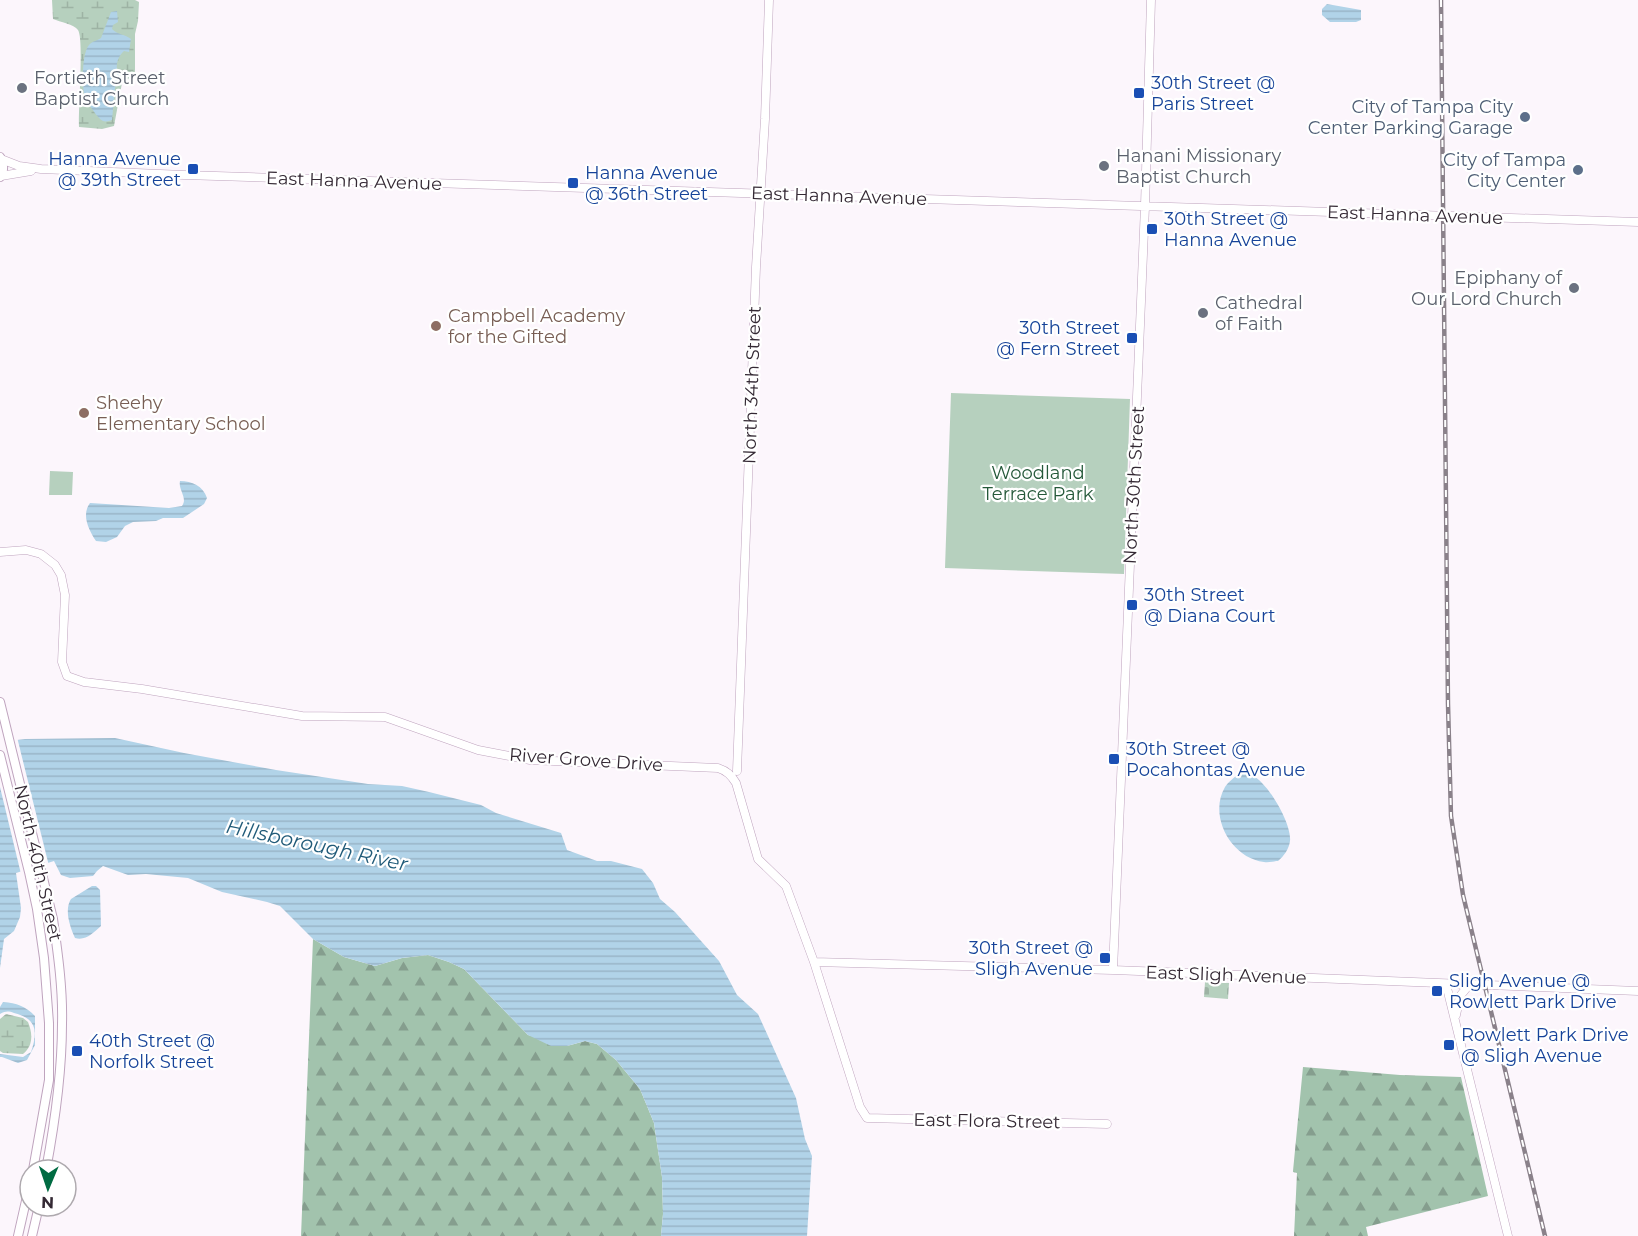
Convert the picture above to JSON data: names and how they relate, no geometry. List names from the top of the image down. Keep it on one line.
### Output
{"streets":{"main road":["North 40th Street"],"street":["East Hanna Avenue","North 34th Street","North 30th Street","River Grove Drive","East Sligh Avenue","East Flora Street"]},"crossings":[["East Hanna Avenue","North 34th Street"],["East Hanna Avenue","North 30th Street"],["North 30th Street","East Sligh Avenue"],["River Grove Drive","East Sligh Avenue"],["River Grove Drive","East Flora Street"]],"water":["Hillsborough River"],"parks":["Woodland Terrace Park"],"places":{"other":["Fortieth Street Baptist Church","City of Tampa City Center Parking Garage","Hanani Missionary Baptist Church","City of Tampa City Center","Epiphany of Our Lord Church","Cathedral of Faith","Campbell Academy for the Gifted","Sheehy Elementary School"],"transit":["30th Street @ Paris Street","Hanna Avenue @ 39th Street","Hanna Avenue @ 36th Street","30th Street @ Hanna Avenue","30th Street @ Fern Street","30th Street @ Diana Court","30th Street @ Pocahontas Avenue","30th Street @ Sligh Avenue","Sligh Avenue @ Rowlett Park Drive","Rowlett Park Drive @ Sligh Avenue","40th Street @ Norfolk Street"]},"north":"bottom"}
